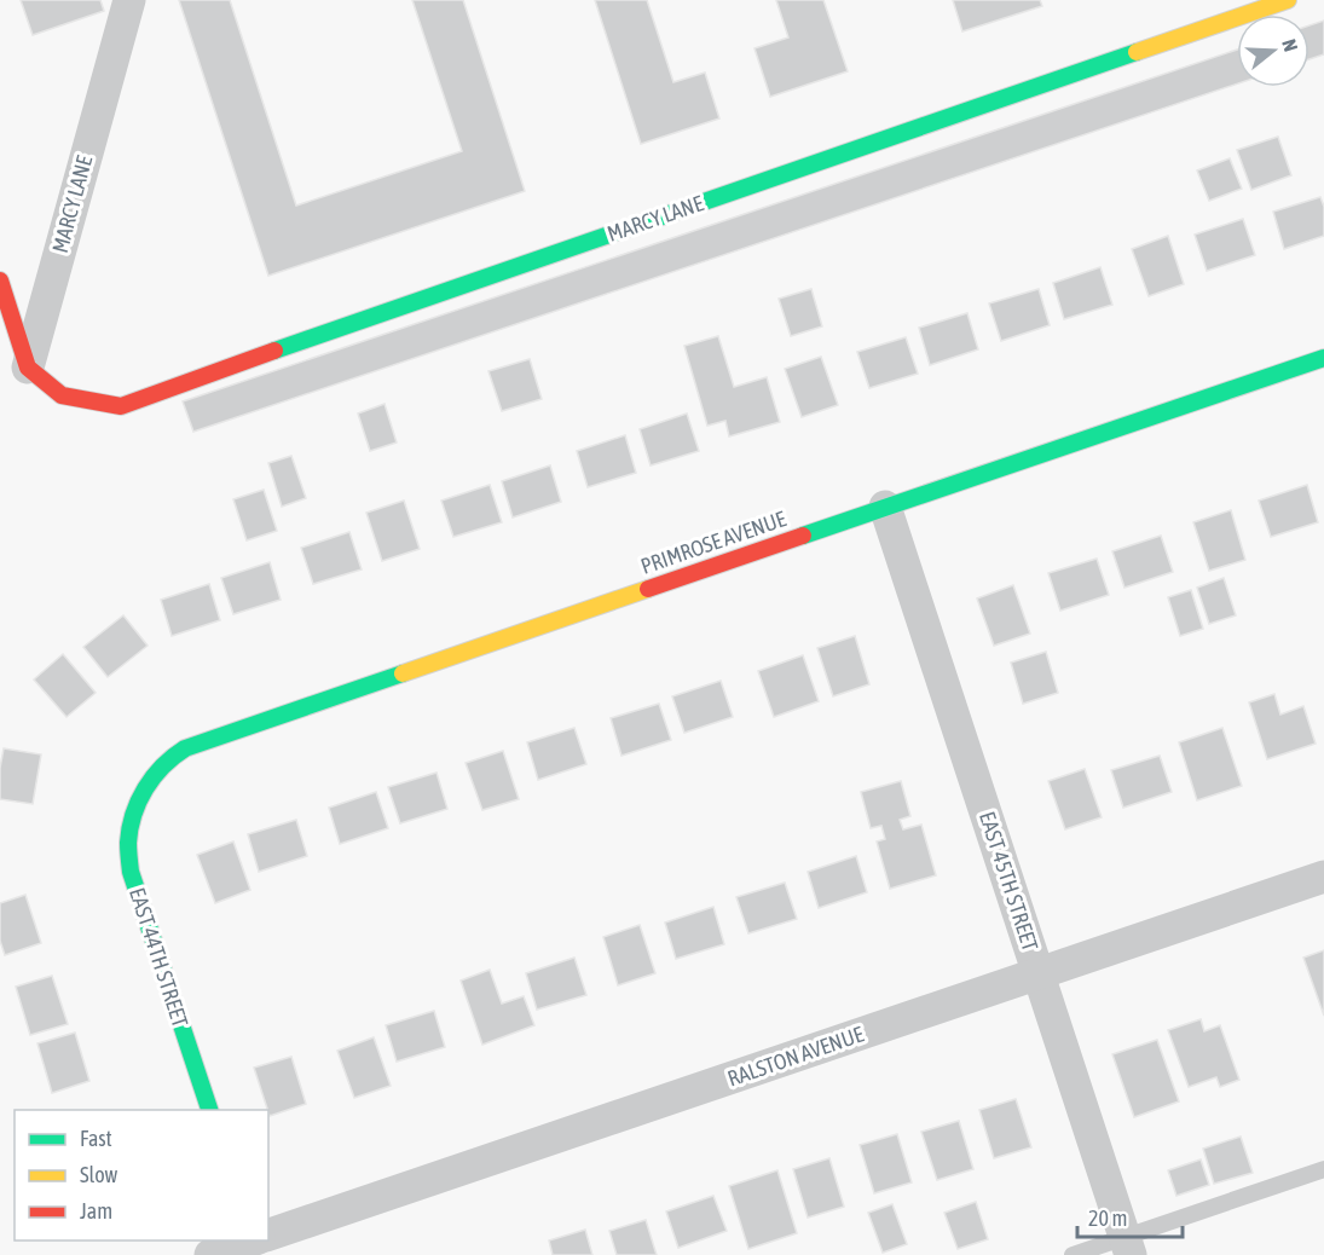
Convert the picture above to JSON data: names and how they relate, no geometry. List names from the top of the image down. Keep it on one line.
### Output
{"streets":{"street":["MARCY LANE","PRIMROSE AVENUE","EAST 45TH STREET","EAST 44TH STREET","RALSTON AVENUE"]},"crossings":[["PRIMROSE AVENUE","EAST 45TH STREET"],["PRIMROSE AVENUE","EAST 44TH STREET"],["EAST 45TH STREET","RALSTON AVENUE"]],"legend":["Fast","Slow","Jam"],"scale_bar":"20 m","north":"right"}
